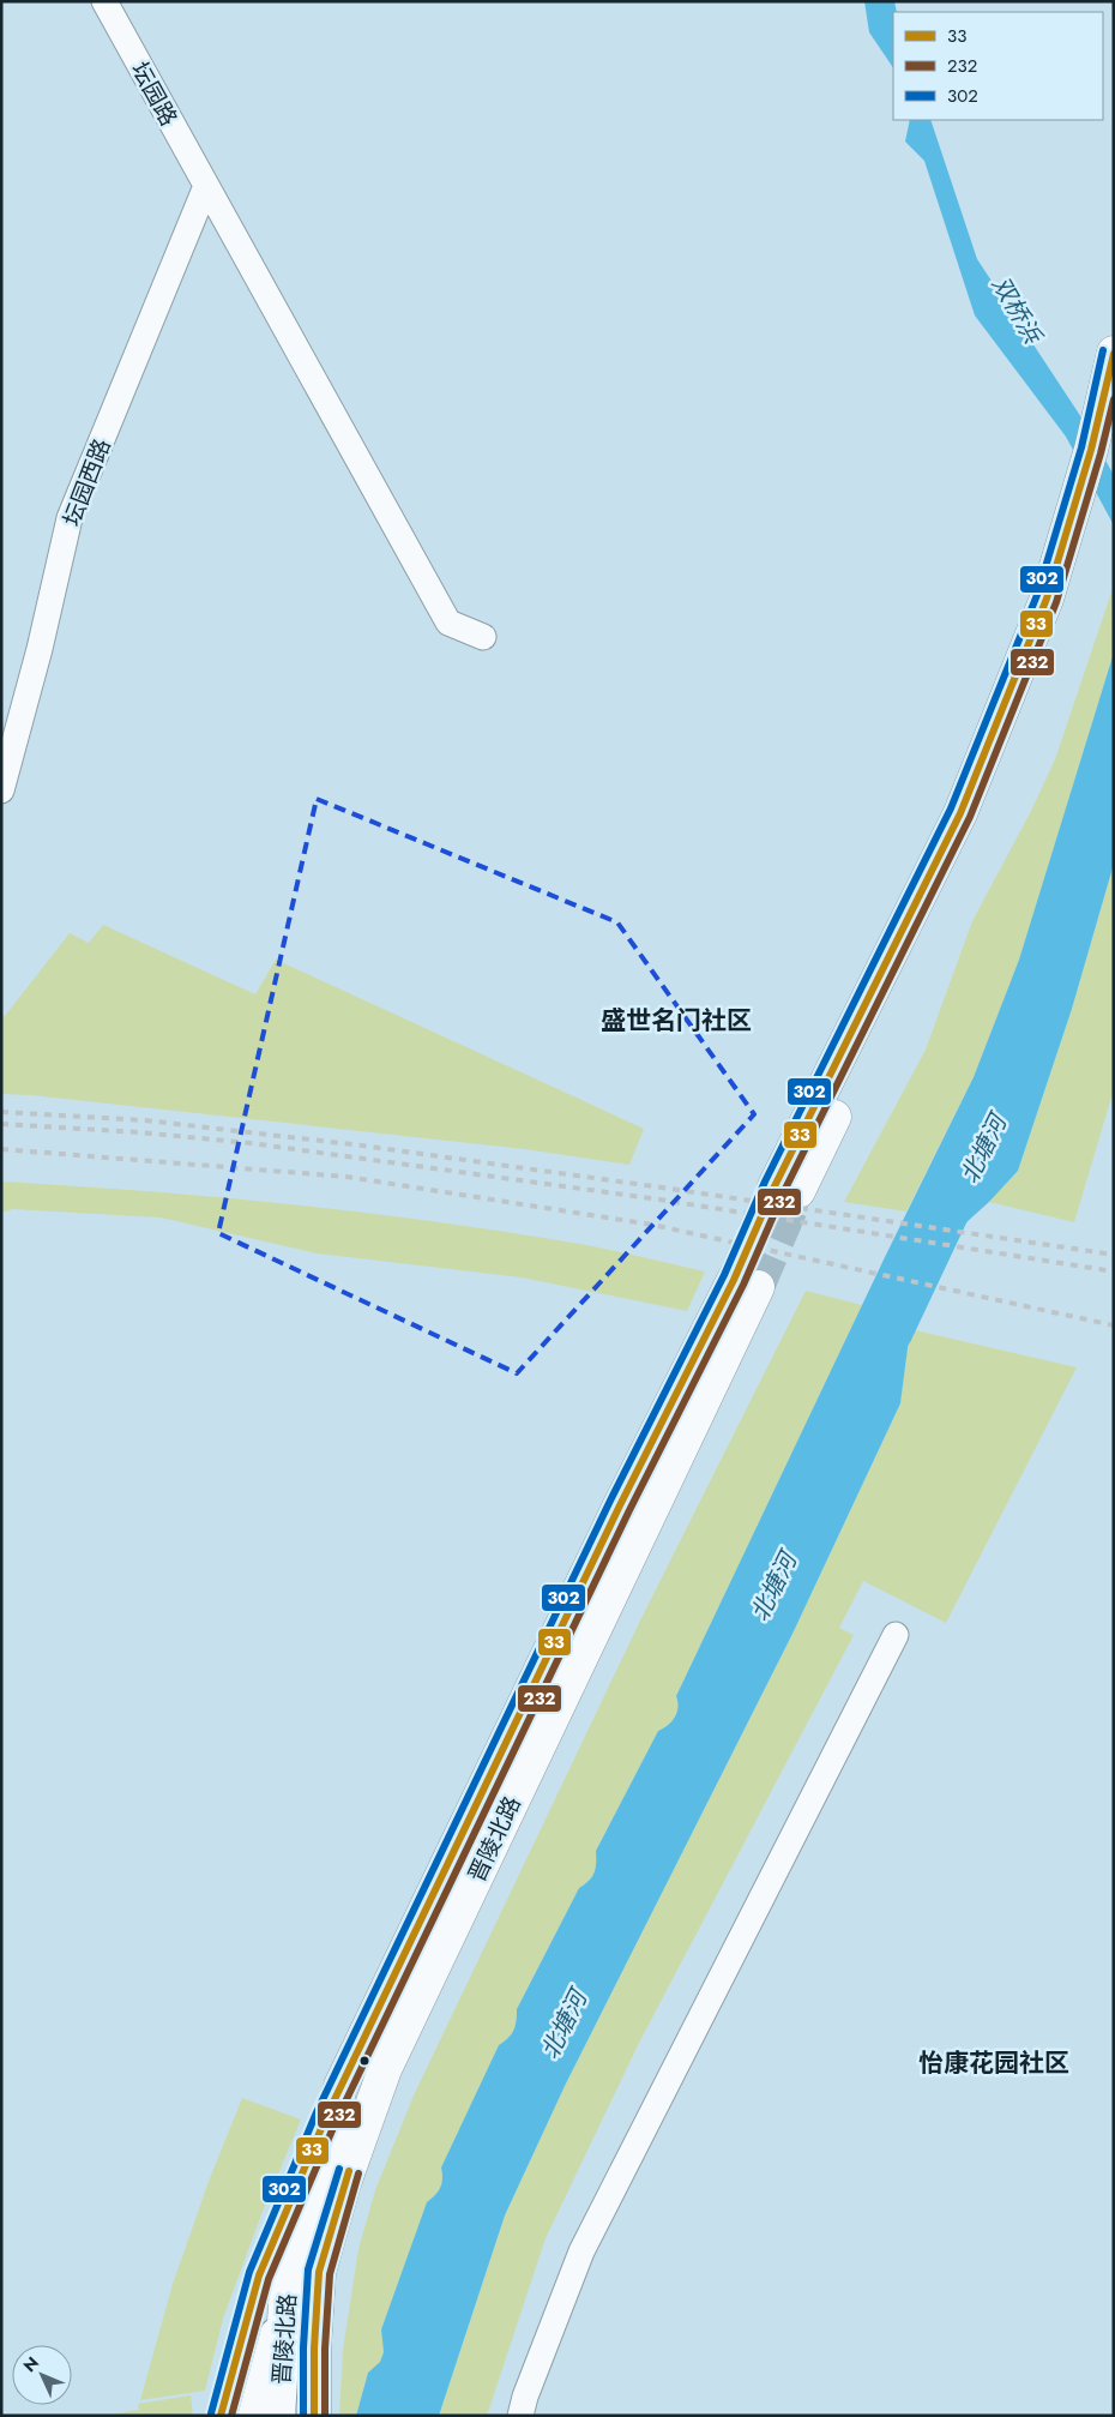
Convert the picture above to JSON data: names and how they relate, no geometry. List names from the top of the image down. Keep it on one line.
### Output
{"streets":{"main road":["晋陵北路"],"street":["坛园路","坛园西路"]},"crossings":[["坛园路","坛园西路"]],"districts":["盛世名门社区","怡康花园社区"],"water":["双桥浜","北塘河"],"lines":["transit line 302","transit line 33","transit line 232"],"legend":["33","232","302"],"north":"top left"}
